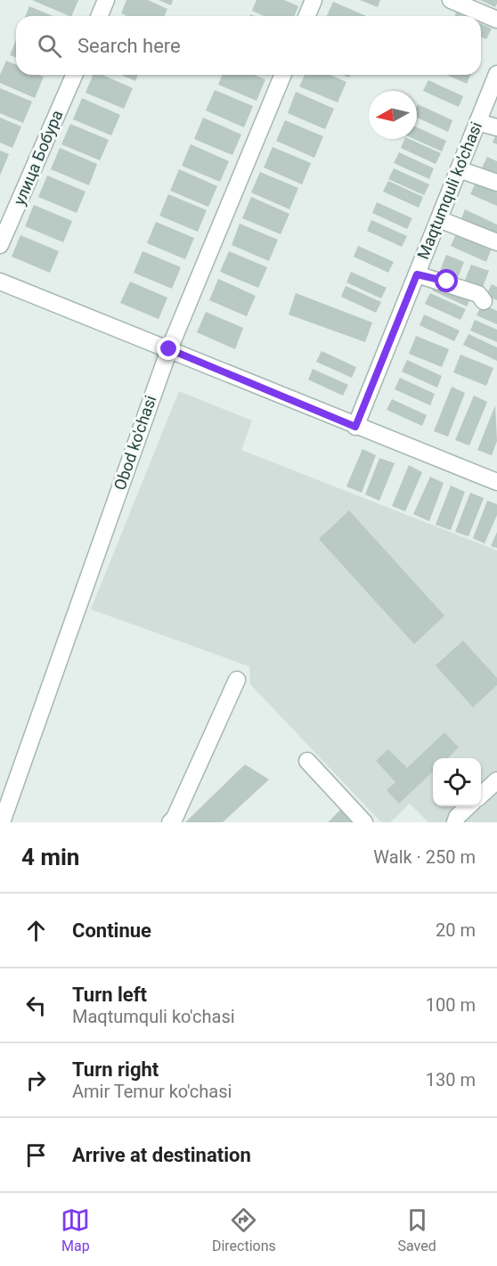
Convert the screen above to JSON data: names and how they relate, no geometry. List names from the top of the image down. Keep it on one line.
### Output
{"streets":{"street":["улица Бобура","Maqtumquli ko'chasi","Obod ko'chasi"]},"north":"left","page":{"search":"Search here","heading":["4 min","Walk · 250 m"],"list":[["Continue","20 m"],["Turn left","Maqtumquli ko'chasi","100 m"],["Turn right","Amir Temur ko'chasi","130 m"],"Arrive at destination"],"nav":["Map","Directions","Saved"]}}
